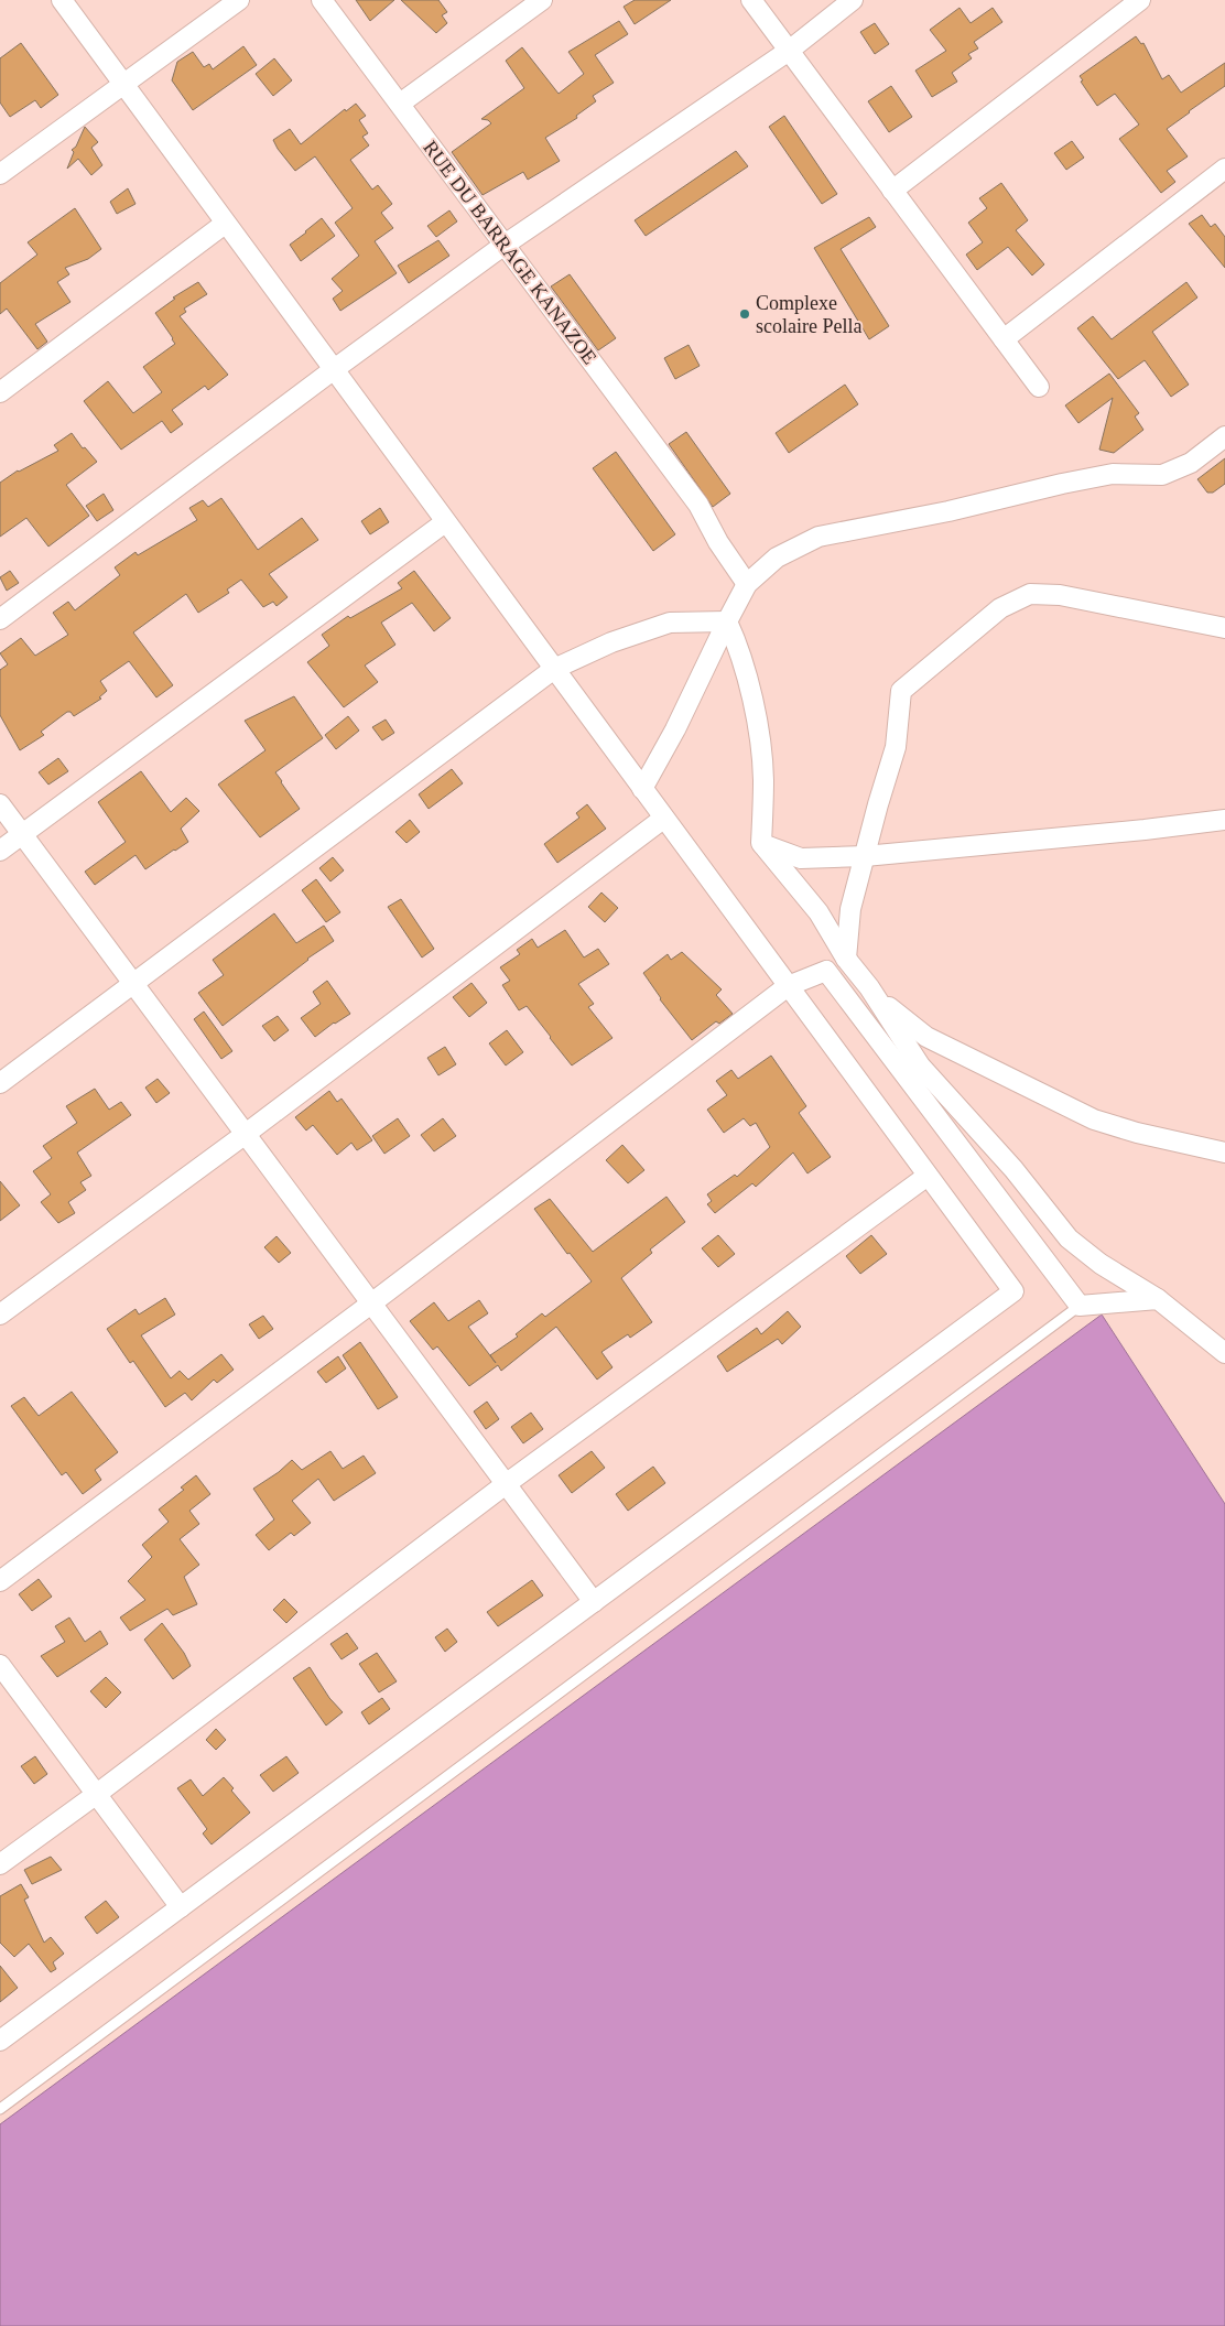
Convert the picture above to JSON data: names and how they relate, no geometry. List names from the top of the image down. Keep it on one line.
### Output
{"streets":{"street":["RUE DU BARRAGE KANAZOE"]},"places":["Complexe scolaire Pella"]}
